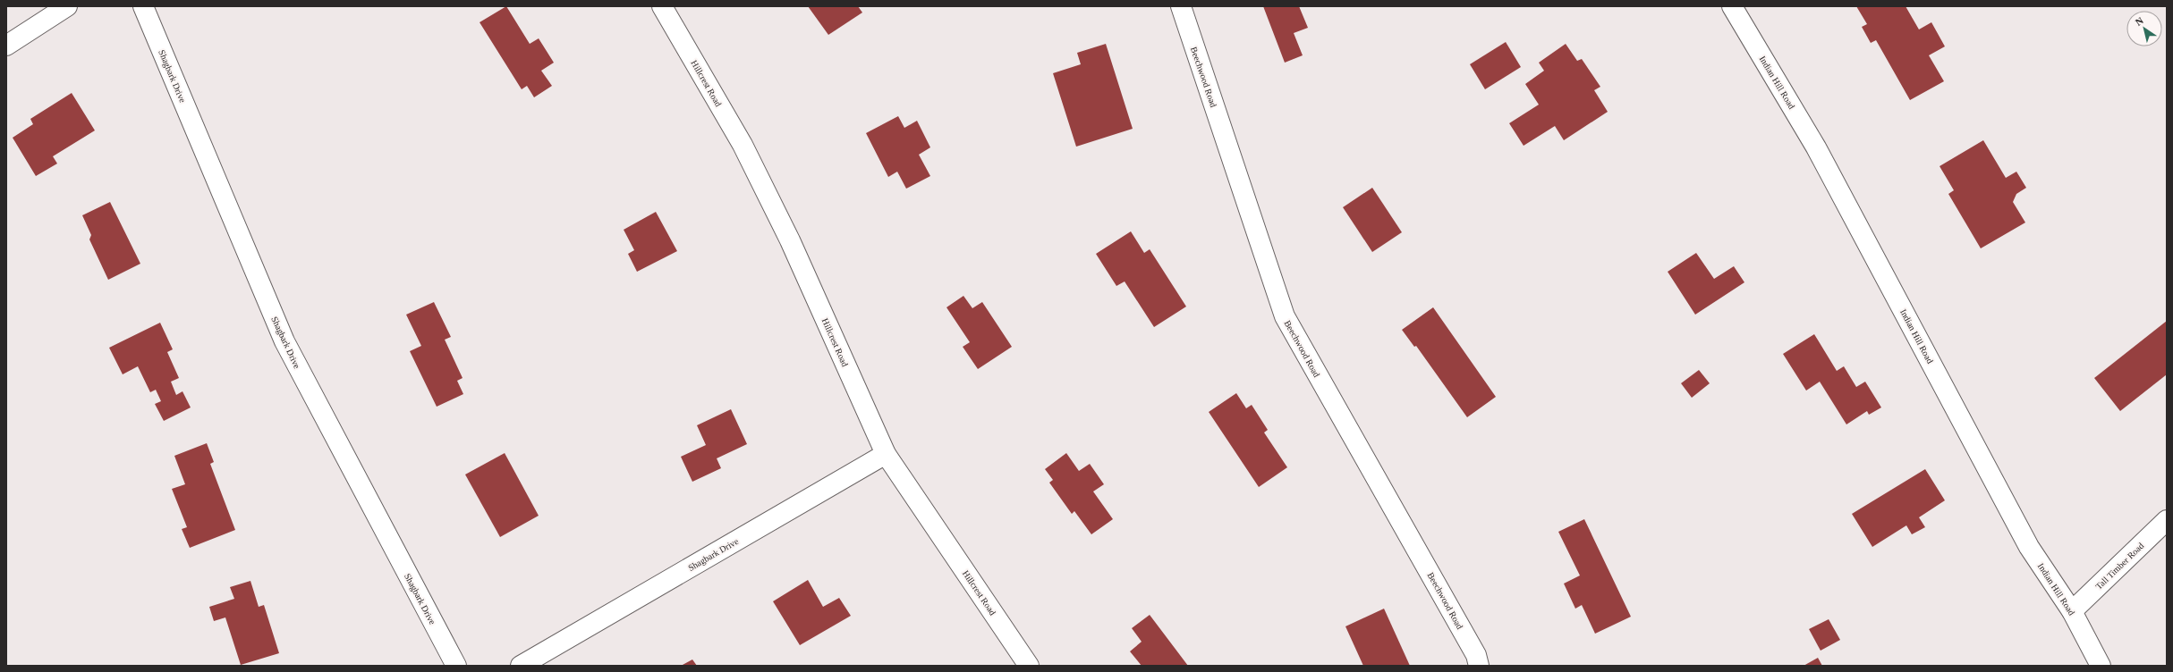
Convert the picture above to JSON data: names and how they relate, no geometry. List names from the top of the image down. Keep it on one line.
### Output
{"streets":{"street":["Shagbark Drive","Beechwood Road","Indian Hill Road","Hillcrest Road","Tall Timber Road"]},"crossings":[["Shagbark Drive","Hillcrest Road"],["Indian Hill Road","Tall Timber Road"]],"north":"top left"}
